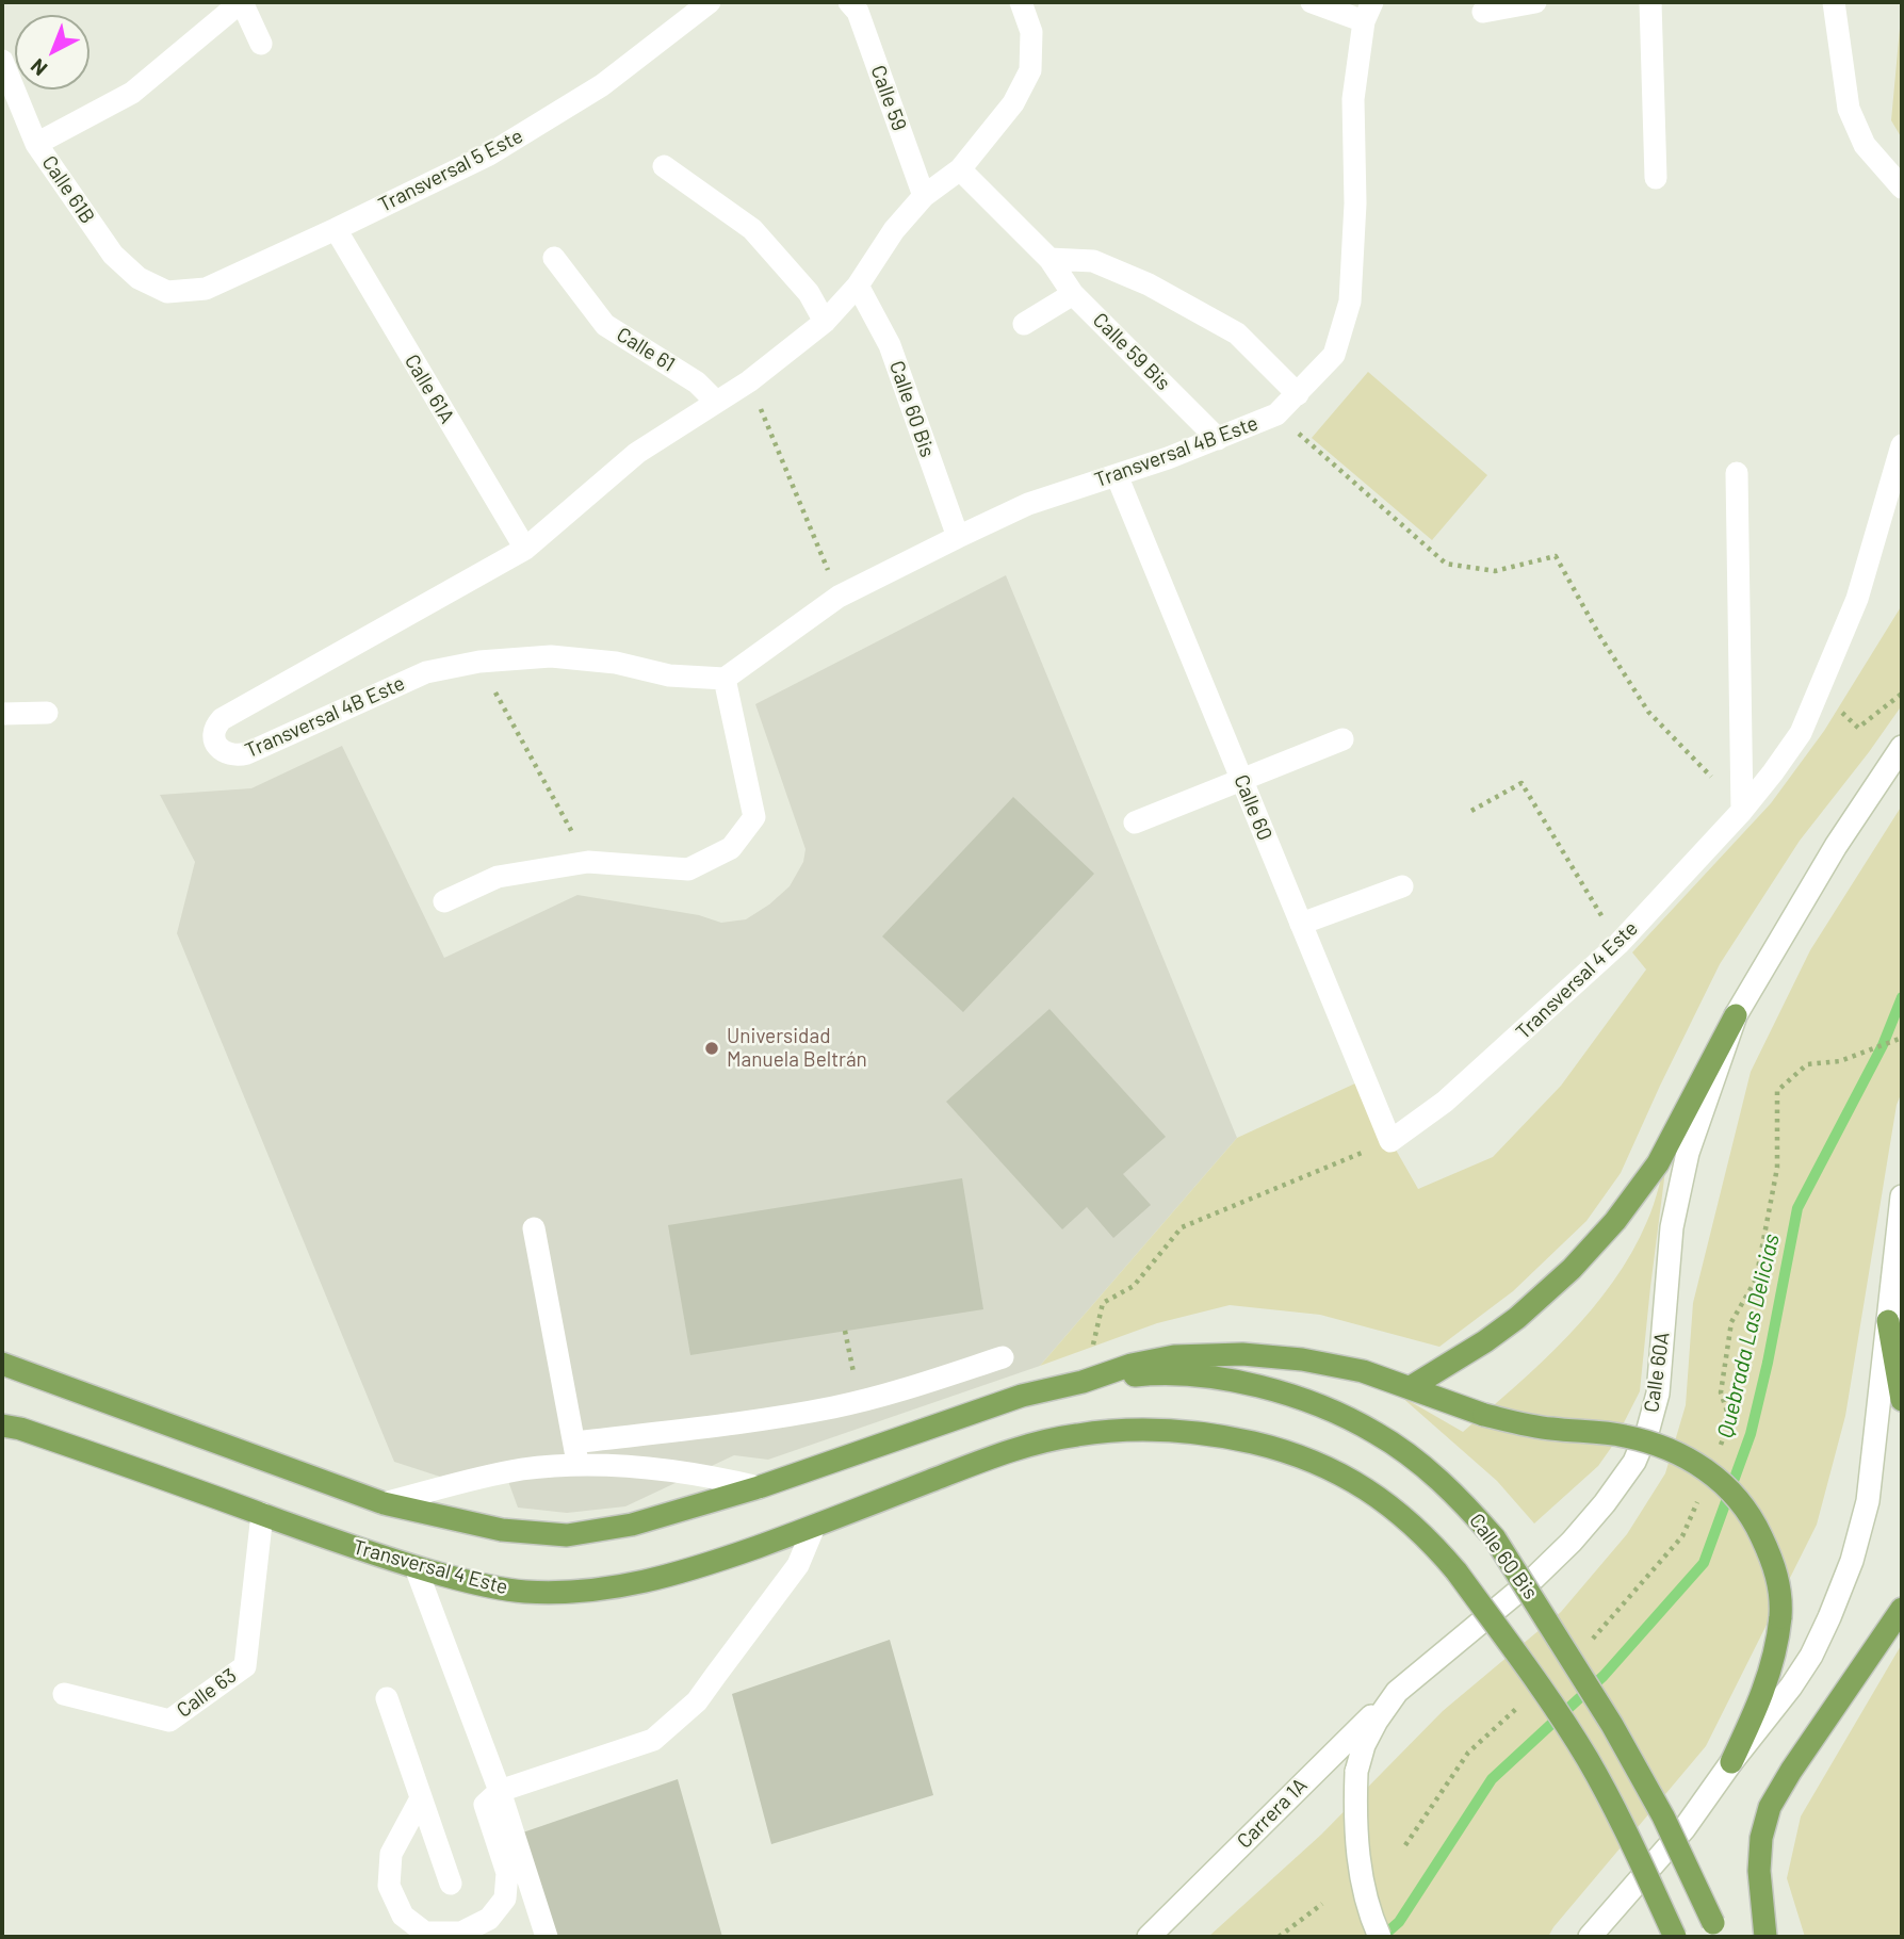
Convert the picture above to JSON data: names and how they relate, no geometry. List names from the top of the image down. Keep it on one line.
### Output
{"streets":{"main road":["Calle 60 Bis","Transversal 4 Este"],"street":["Calle 59","Transversal 5 Este","Calle 61B","Calle 61","Calle 59 Bis","Calle 61A","Transversal 4B Este","Calle 60","Calle 60A","Calle 63","Carrera 1A"]},"crossings":[["Calle 59","Transversal 4B Este"],["Transversal 5 Este","Calle 61B"],["Transversal 5 Este","Calle 61A"],["Calle 61","Transversal 4B Este"],["Calle 59 Bis","Transversal 4B Este"],["Calle 61A","Transversal 4B Este"],["Calle 60 Bis","Transversal 4B Este"],["Transversal 4B Este","Calle 60"],["Calle 60","Transversal 4 Este"],["Transversal 4 Este","Calle 63"],["Calle 60A","Carrera 1A"]],"water":["Quebrada Las Delicias"],"places":["Universidad Manuela Beltrán"],"north":"bottom left"}
